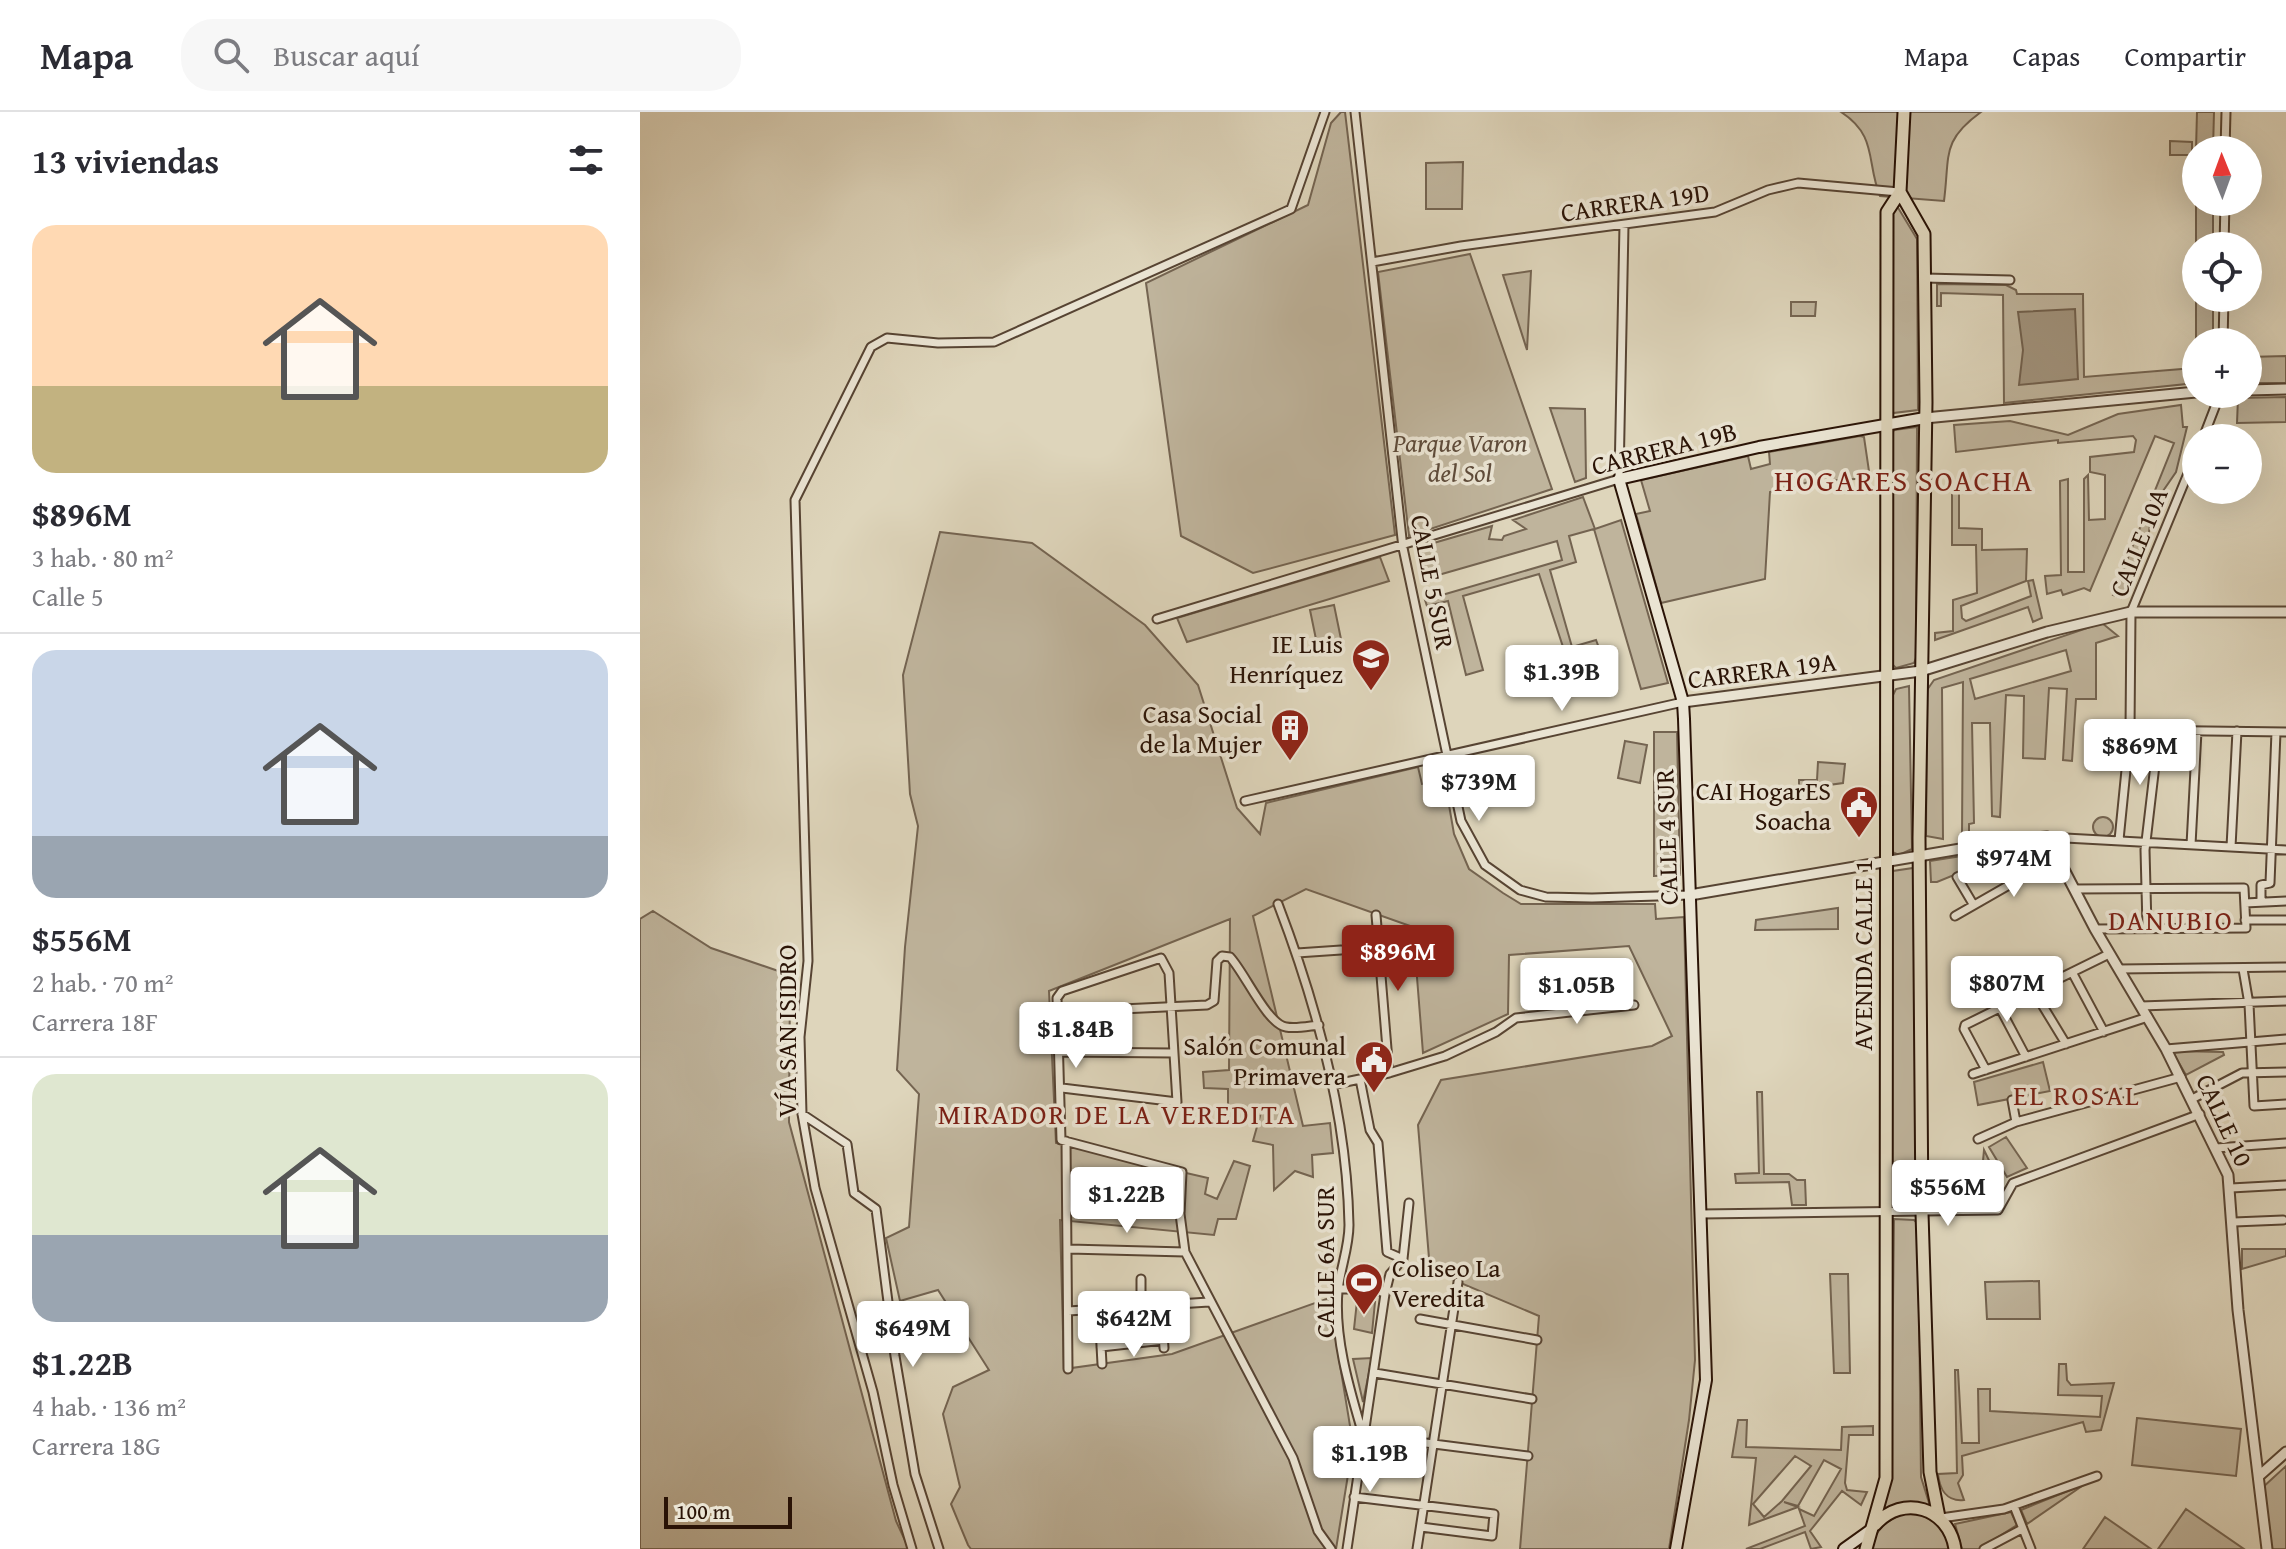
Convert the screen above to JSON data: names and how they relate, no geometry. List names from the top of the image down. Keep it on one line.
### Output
{"streets":{"main road":["CARRERA 19B","CALLE 4 SUR","AVENIDA CALLE 1"],"street":["CARRERA 19D","CALLE 10A","CALLE 5 SUR","CARRERA 19A","VÍA SAN ISIDRO","CALLE 10","CALLE 6A SUR"]},"crossings":[["CARRERA 19D","CALLE 5 SUR"],["CARRERA 19D","CALLE 4 SUR"],["CARRERA 19D","AVENIDA CALLE 1"],["CARRERA 19B","CALLE 5 SUR"],["CARRERA 19B","CALLE 4 SUR"],["CARRERA 19B","AVENIDA CALLE 1"],["CALLE 10A","CARRERA 19A"],["CALLE 5 SUR","CARRERA 19A"],["CALLE 5 SUR","CALLE 4 SUR"],["CARRERA 19A","CALLE 4 SUR"],["CARRERA 19A","AVENIDA CALLE 1"]],"districts":["HOGARES SOACHA","DANUBIO","EL ROSAL","MIRADOR DE LA VEREDITA"],"parks":["Parque Varon del Sol"],"places":{"school or university":["IE Luis Henríquez"],"building":["Casa Social de la Mujer"],"public building":["CAI HogarES Soacha","Salón Comunal Primavera"],"sports":["Coliseo La Veredita"]},"scale_bar":"100 m","north":"top","page":{"header":"Mapa","search":"Buscar aquí","nav":["Mapa","Capas","Compartir"],"heading":"13 viviendas","map_buttons":["+","−"],"list":[{"name":"$896M","note":"3 hab. · 80 m² · Calle 5"},{"name":"$556M","note":"2 hab. · 70 m² · Carrera 18F"},{"name":"$1.22B","note":"4 hab. · 136 m² · Carrera 18G"}],"price":["$1.39B","$869M","$739M","$974M","$896M","$807M","$1.05B","$1.84B","$556M","$1.22B","$642M","$649M","$1.19B"],"scale":"100 m"}}
